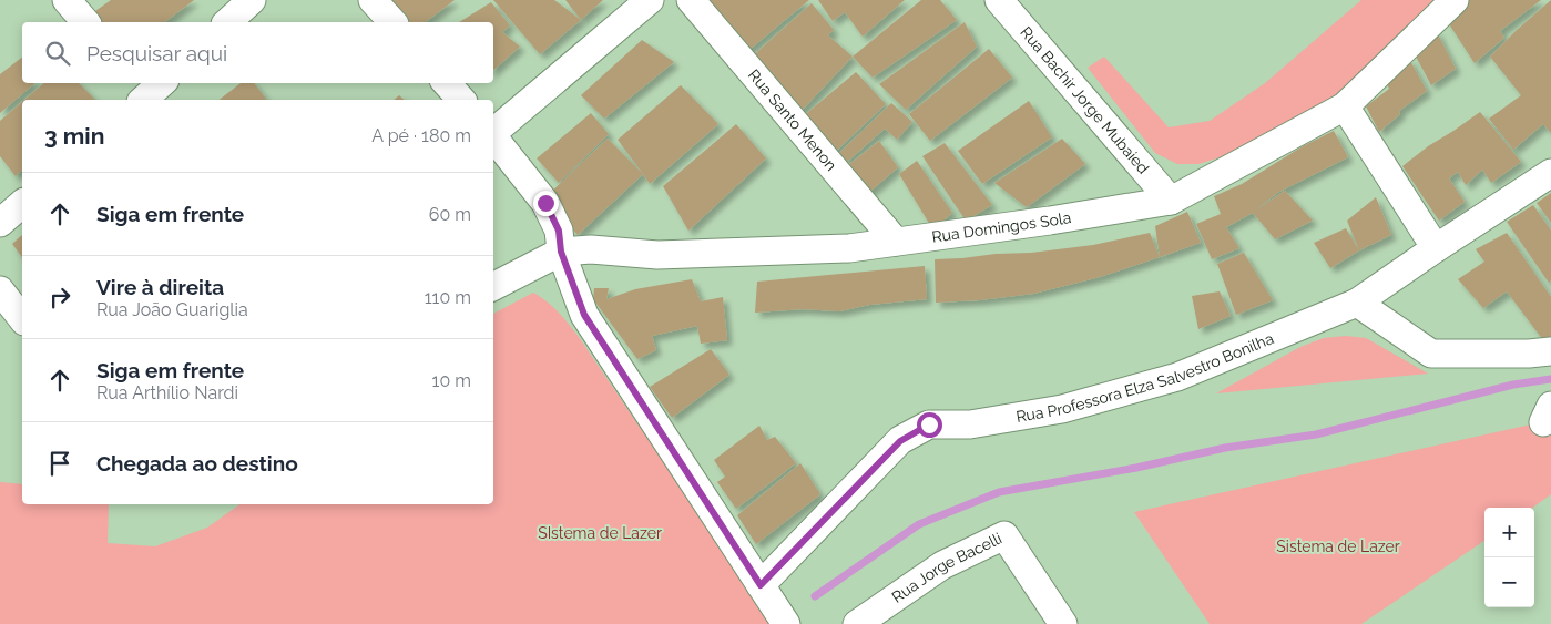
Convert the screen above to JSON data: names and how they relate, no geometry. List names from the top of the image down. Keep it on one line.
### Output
{"streets":{"street":["Rua Bachir Jorge Mubaied","Rua Santo Menon","Rua Domingos Sola","Rua Professora Elza Salvestro Bonilha","Rua Jorge Bacelli"]},"crossings":[["Rua Bachir Jorge Mubaied","Rua Domingos Sola"],["Rua Santo Menon","Rua Domingos Sola"]],"parks":["SIstema de Lazer","Sistema de Lazer"],"page":{"search":"Pesquisar aqui","heading":["3 min","A pé · 180 m"],"list":[["Siga em frente","60 m"],["Vire à direita","Rua João Guariglia","110 m"],["Siga em frente","Rua Arthílio Nardi","10 m"],"Chegada ao destino"],"map_buttons":["+","−"]}}
